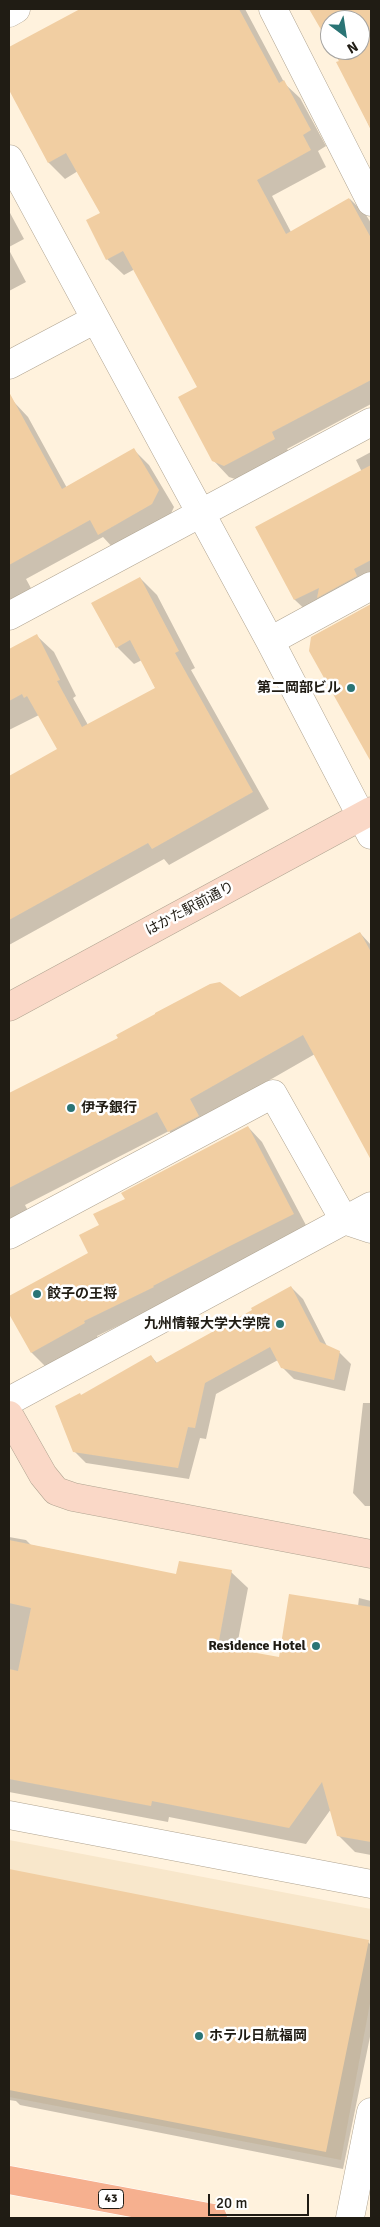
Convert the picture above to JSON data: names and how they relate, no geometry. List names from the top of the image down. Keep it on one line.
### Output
{"streets":{"main road":["43"],"street":["はかた駅前通り"]},"places":["第二岡部ビル","伊予銀行","餃子の王将","九州情報大学大学院","Residence Hotel","ホテル日航福岡"],"scale_bar":"20 m","north":"bottom right"}
